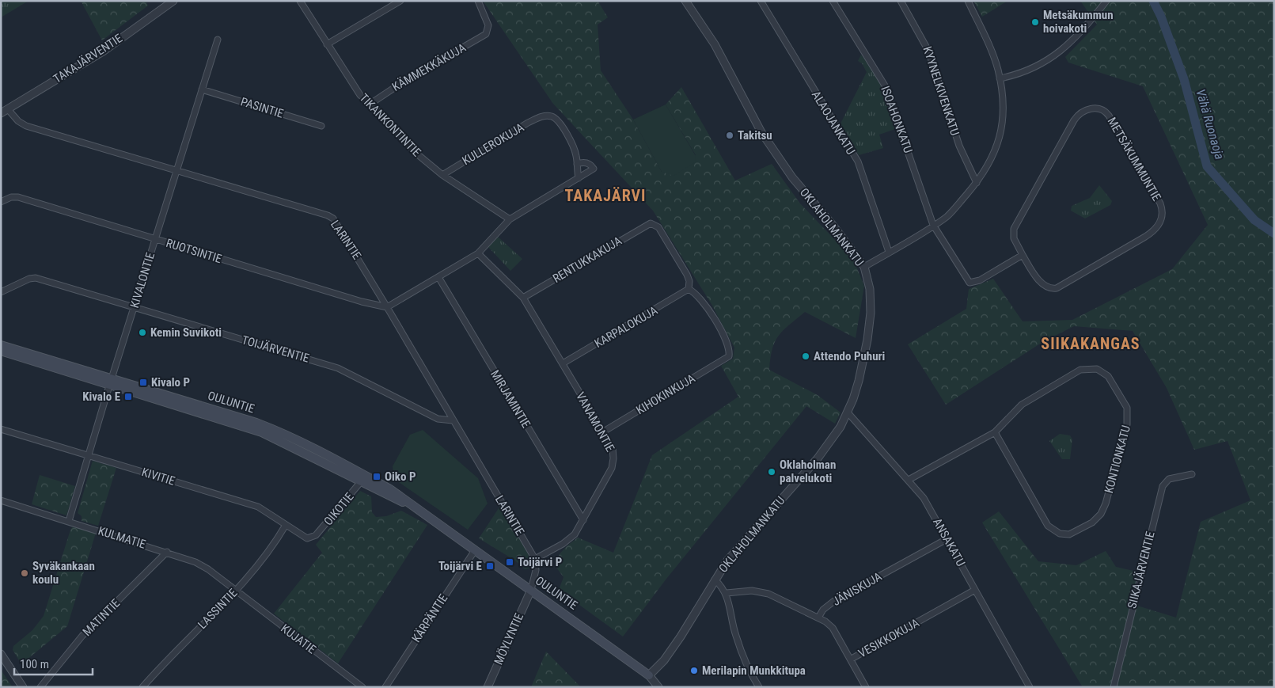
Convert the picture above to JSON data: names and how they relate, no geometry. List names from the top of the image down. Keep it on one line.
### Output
{"streets":{"main road":["OULUNTIE"],"street":["TAKAJÄRVENTIE","KÄMMEKKÄKUJA","KYYNELKIVENKATU","PASINTIE","ISOAHONKATU","ALAOJANKATU","TIKANKONTINTIE","KULLEROKUJA","METSÄKUMMUNTIE","OKLAHOLMANKATU","LARINTIE","RUOTSINTIE","RENTUKKAKUJA","KIVALONTIE","KARPALOKUJA","TOIJÄRVENTIE","KIHOKINKUJA","MIRJAMINTIE","VANAMONTIE","KONTIONKATU","KIVITIE","OIKOTIE","KULMATIE","ANSAKATU","SIIKAJÄRVENTIE","JÄNISKUJA","LASSINTIE","MATINTIE","KÄRPÄNTIE","VESIKKOKUJA","KUJATIE","MÖYLYNTIE"]},"crossings":[["TAKAJÄRVENTIE","LARINTIE"],["KÄMMEKKÄKUJA","TIKANKONTINTIE"],["PASINTIE","KIVALONTIE"],["TIKANKONTINTIE","KULLEROKUJA"],["OKLAHOLMANKATU","OULUNTIE"],["OKLAHOLMANKATU","ANSAKATU"],["LARINTIE","RUOTSINTIE"],["LARINTIE","KIVALONTIE"],["LARINTIE","TOIJÄRVENTIE"],["LARINTIE","VANAMONTIE"],["RUOTSINTIE","KIVALONTIE"],["RENTUKKAKUJA","KARPALOKUJA"],["RENTUKKAKUJA","KIHOKINKUJA"],["RENTUKKAKUJA","VANAMONTIE"],["KIVALONTIE","TOIJÄRVENTIE"],["KIVALONTIE","OULUNTIE"],["KIVALONTIE","KIVITIE"],["KIVALONTIE","KULMATIE"],["KARPALOKUJA","KIHOKINKUJA"],["KARPALOKUJA","VANAMONTIE"],["KIHOKINKUJA","VANAMONTIE"],["MIRJAMINTIE","VANAMONTIE"],["OULUNTIE","OIKOTIE"],["OULUNTIE","KÄRPÄNTIE"],["OULUNTIE","MÖYLYNTIE"],["KONTIONKATU","ANSAKATU"],["KIVITIE","OIKOTIE"],["KIVITIE","LASSINTIE"],["KULMATIE","LASSINTIE"],["KULMATIE","MATINTIE"],["KULMATIE","KUJATIE"],["ANSAKATU","JÄNISKUJA"],["ANSAKATU","VESIKKOKUJA"],["LASSINTIE","KUJATIE"]],"districts":["TAKAJÄRVI","SIIKAKANGAS"],"water":["Vähä Ruonaoja"],"places":{"other":["Metsäkummun hoivakoti","Takitsu","Kemin Suvikoti","Attendo Puhuri","Oklaholman palvelukoti","Syväkankaan koulu","Merilapin Munkkitupa"],"transit":["Kivalo P","Kivalo E","Oiko P","Toijärvi P","Toijärvi E"]},"scale_bar":"100 m"}
